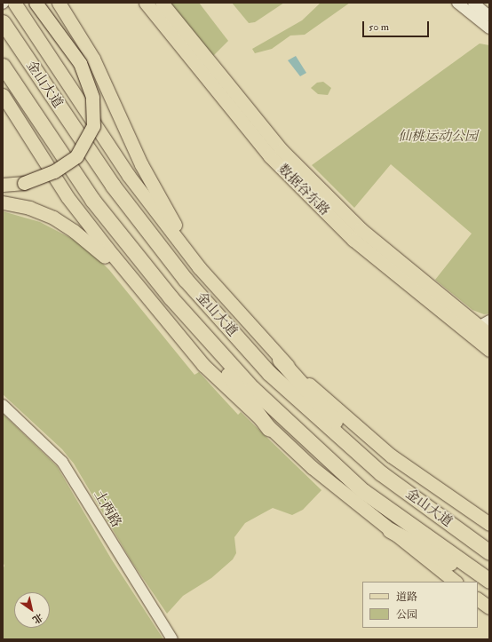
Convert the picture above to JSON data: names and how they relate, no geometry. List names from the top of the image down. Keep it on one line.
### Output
{"streets":{"highway":["金山大道"],"main road":["数据谷东路"],"street":["土两路"]},"parks":["仙桃运动公园"],"legend":["道路","公园"],"scale_bar":"50 m","north":"bottom right"}
